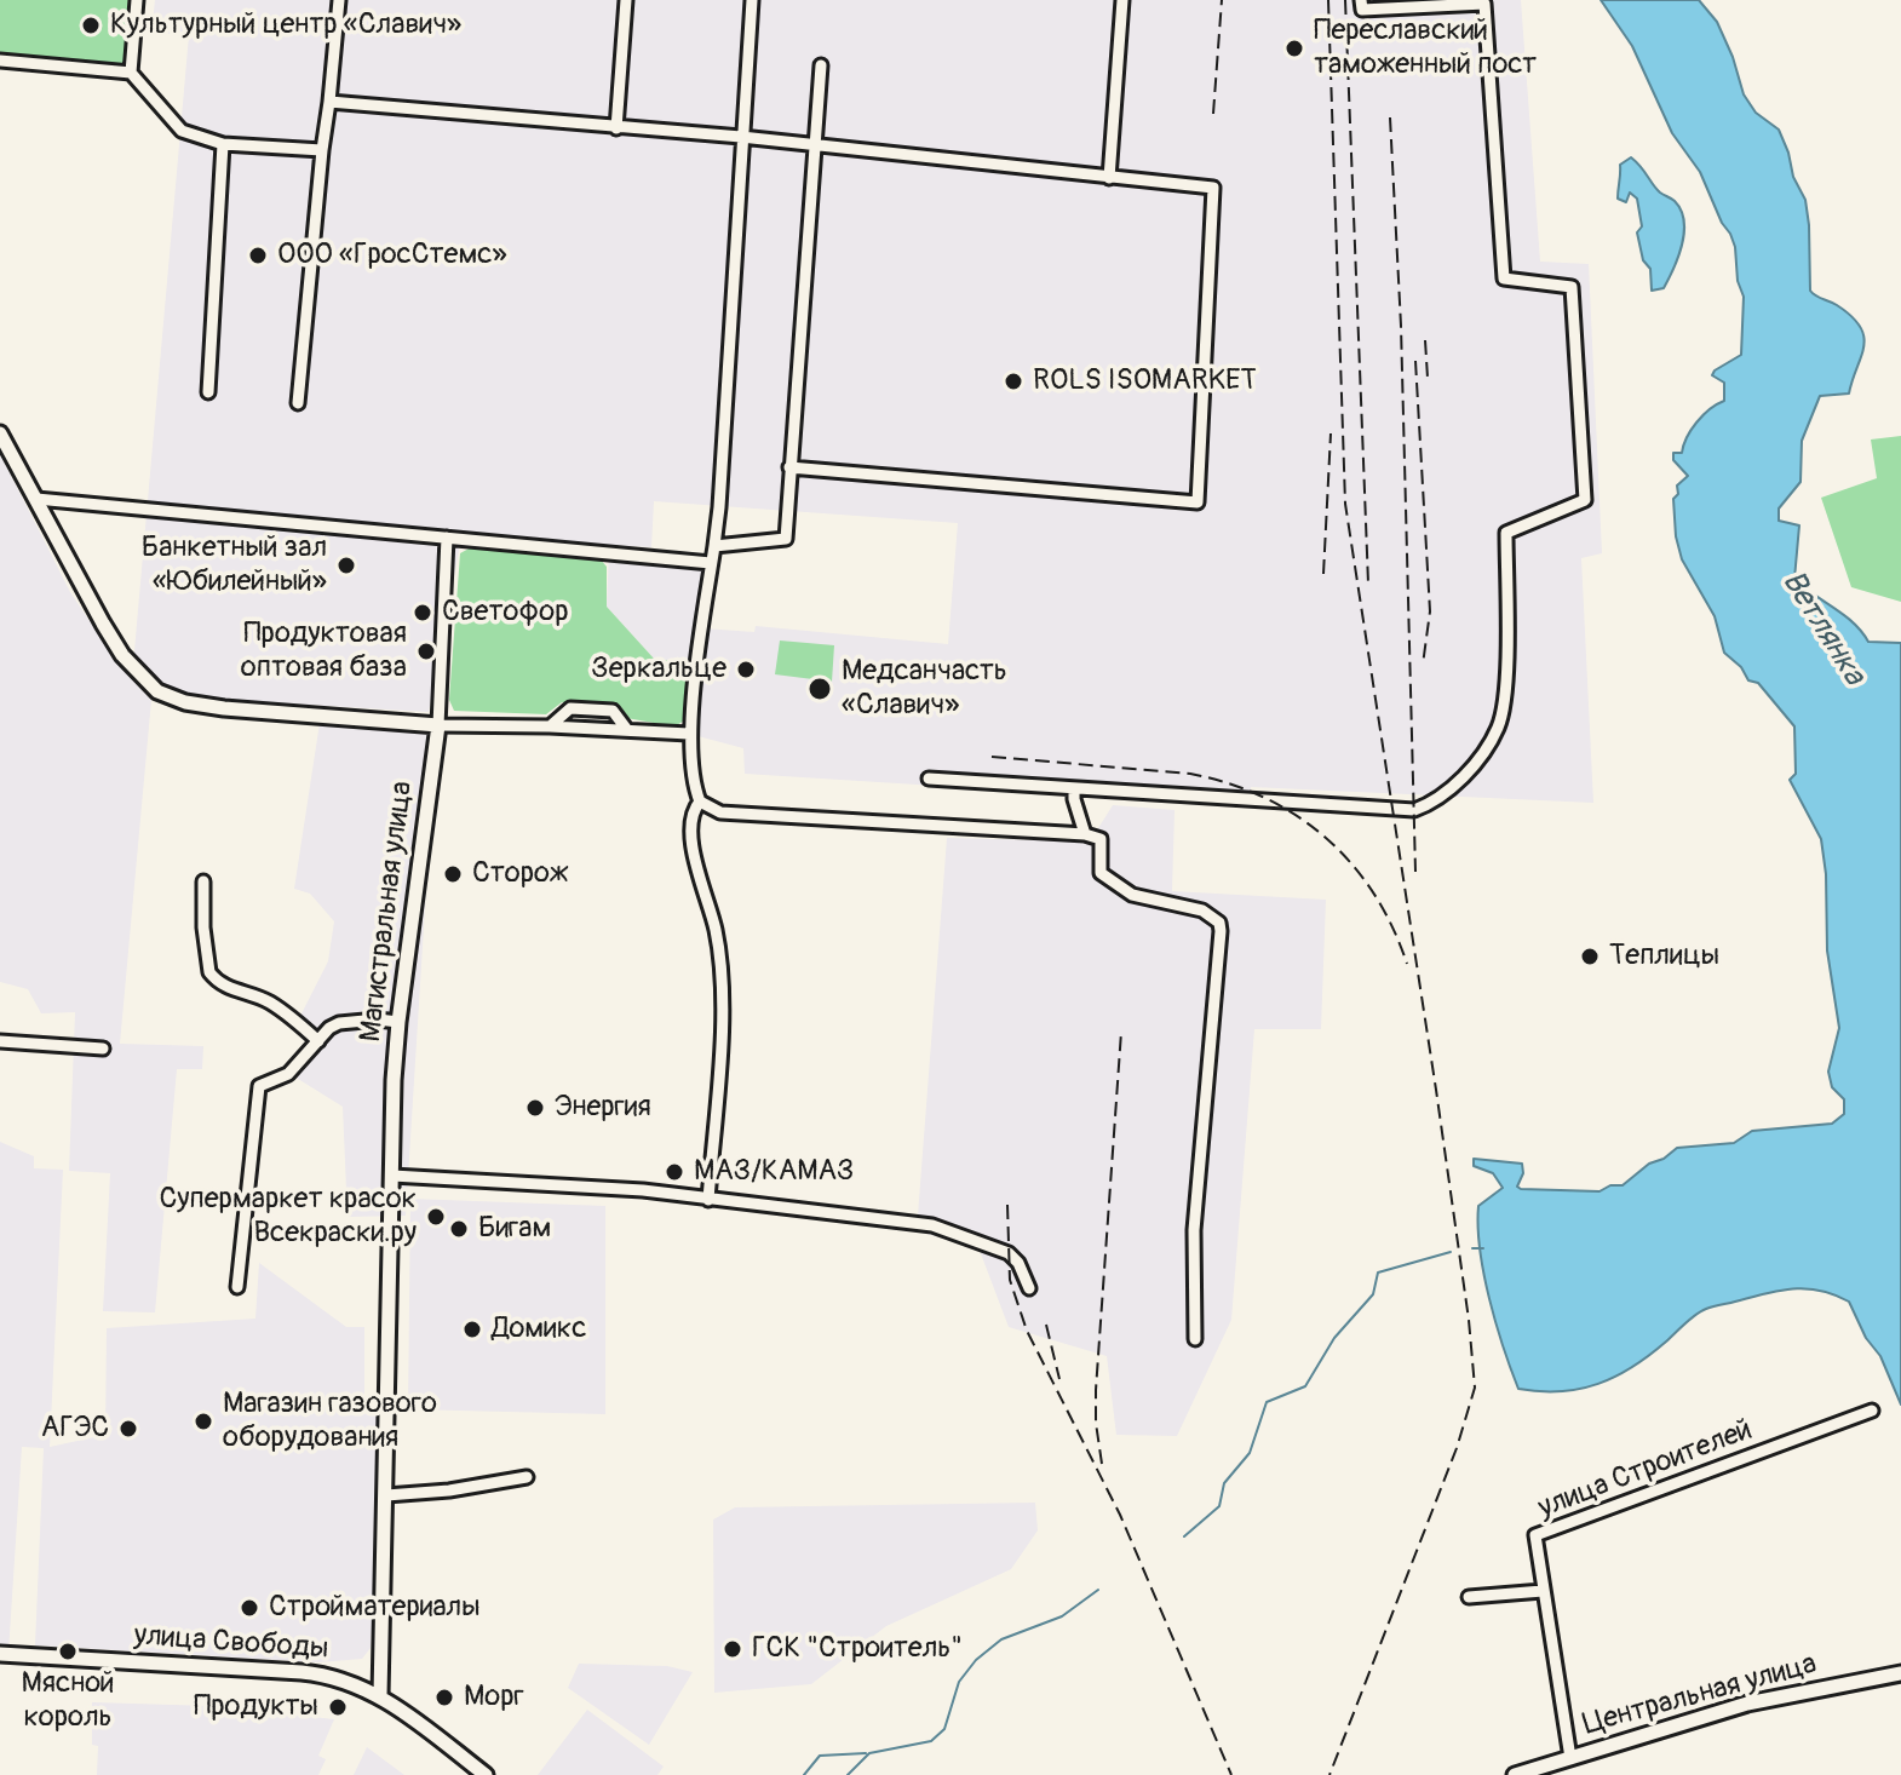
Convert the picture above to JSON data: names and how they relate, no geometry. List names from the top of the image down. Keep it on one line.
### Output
{"streets":{"main road":["Магистральная улица","улица Свободы","Центральная улица"],"street":["улица Строителей"]},"crossings":[["Магистральная улица","улица Свободы"],["улица Строителей","Центральная улица"]],"water":["Ветлянка"],"places":["Культурный центр «Славич»","Переславский таможенный пост","ООО «ГросСтемс»","ROLS ISOMARKET","Банкетный зал «Юбилейный»","Светофор","Продуктовая оптовая база","Зеркальце","Медсанчасть «Славич»","Сторож","Теплицы","Энергия","МАЗ/КАМАЗ","Супермаркет красок Всекраски.ру","Бигам","Домикс","Магазин газового оборудования","АГЭС","Стройматериалы","ГСК \"Строитель\"","Мясной король","Морг","Продукты"]}
